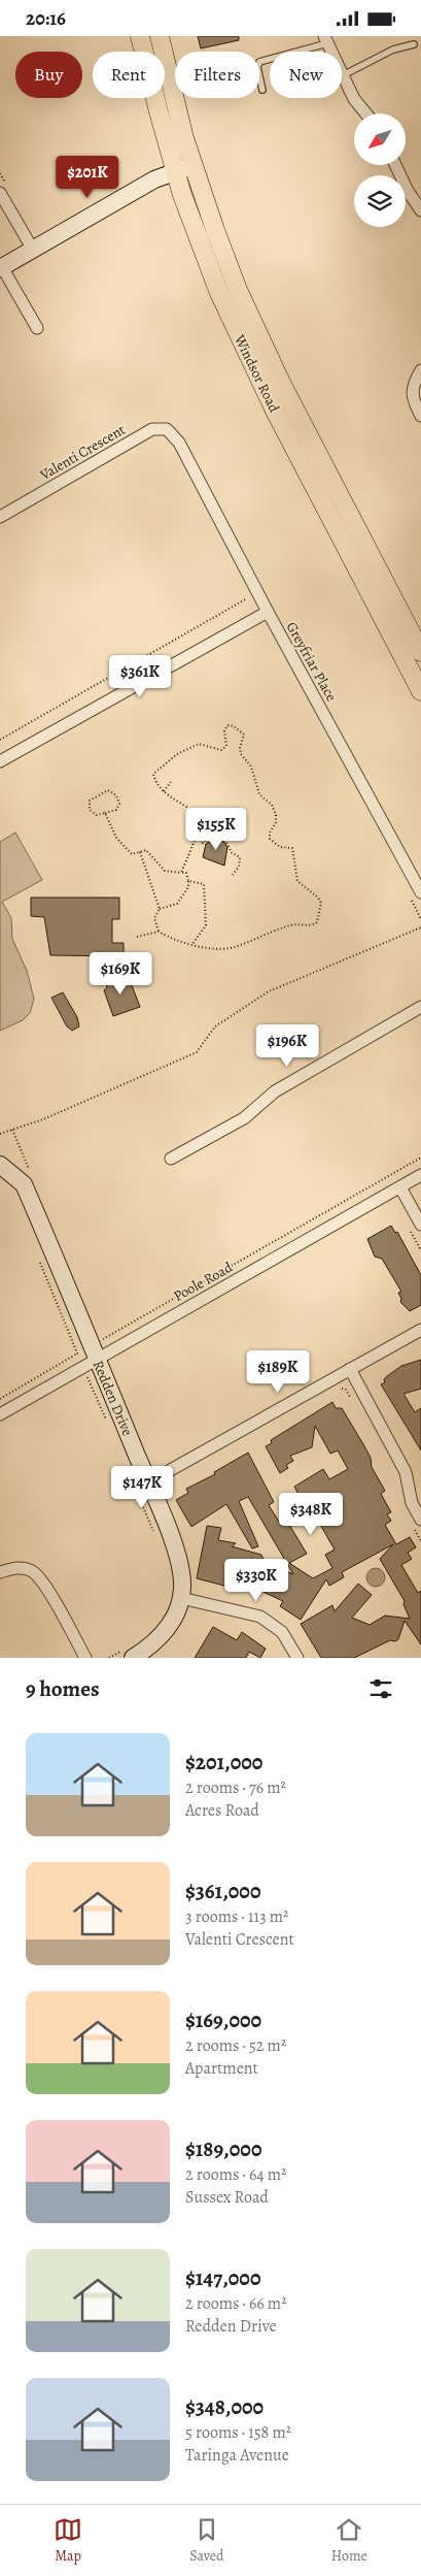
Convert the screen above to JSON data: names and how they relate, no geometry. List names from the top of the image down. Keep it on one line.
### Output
{"streets":{"main road":["Windsor Road"],"street":["Valenti Crescent","Greyfriar Place","Poole Road","Redden Drive"]},"crossings":[["Valenti Crescent","Greyfriar Place"],["Poole Road","Redden Drive"]],"north":"bottom left","page":{"status":"20:16","chip":["Buy","Rent","Filters","New"],"price":["$201K","$361K","$155K","$169K","$196K","$189K","$147K","$348K","$330K"],"heading":"9 homes","list":[{"name":"$201,000","note":"2 rooms · 76 m² · Acres Road"},{"name":"$361,000","note":"3 rooms · 113 m² · Valenti Crescent"},{"name":"$169,000","note":"2 rooms · 52 m² · Apartment"},{"name":"$189,000","note":"2 rooms · 64 m² · Sussex Road"},{"name":"$147,000","note":"2 rooms · 66 m² · Redden Drive"},{"name":"$348,000","note":"5 rooms · 158 m² · Taringa Avenue"}],"tabs":["Map","Saved","Home"]}}
